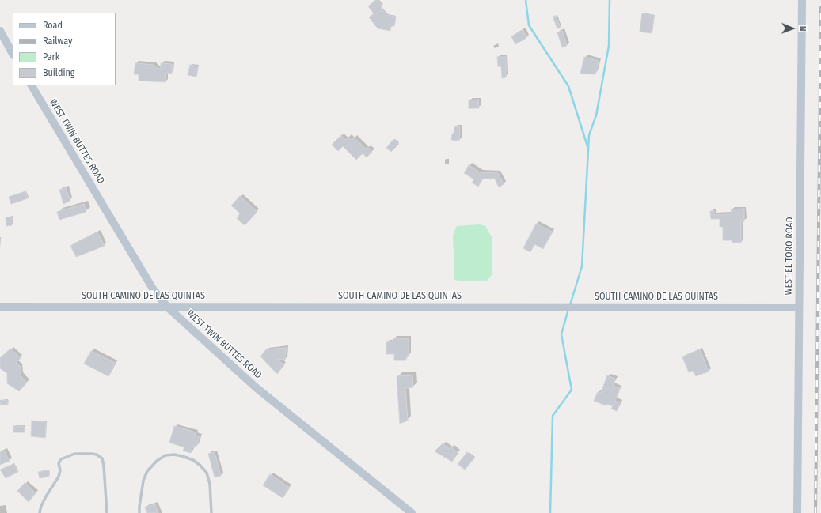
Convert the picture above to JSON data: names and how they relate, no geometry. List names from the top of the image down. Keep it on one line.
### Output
{"streets":{"street":["WEST TWIN BUTTES ROAD","WEST EL TORO ROAD","SOUTH CAMINO DE LAS QUINTAS"]},"crossings":[["WEST TWIN BUTTES ROAD","SOUTH CAMINO DE LAS QUINTAS"],["WEST EL TORO ROAD","SOUTH CAMINO DE LAS QUINTAS"]],"legend":["Road","Railway","Park","Building"],"north":"right"}
